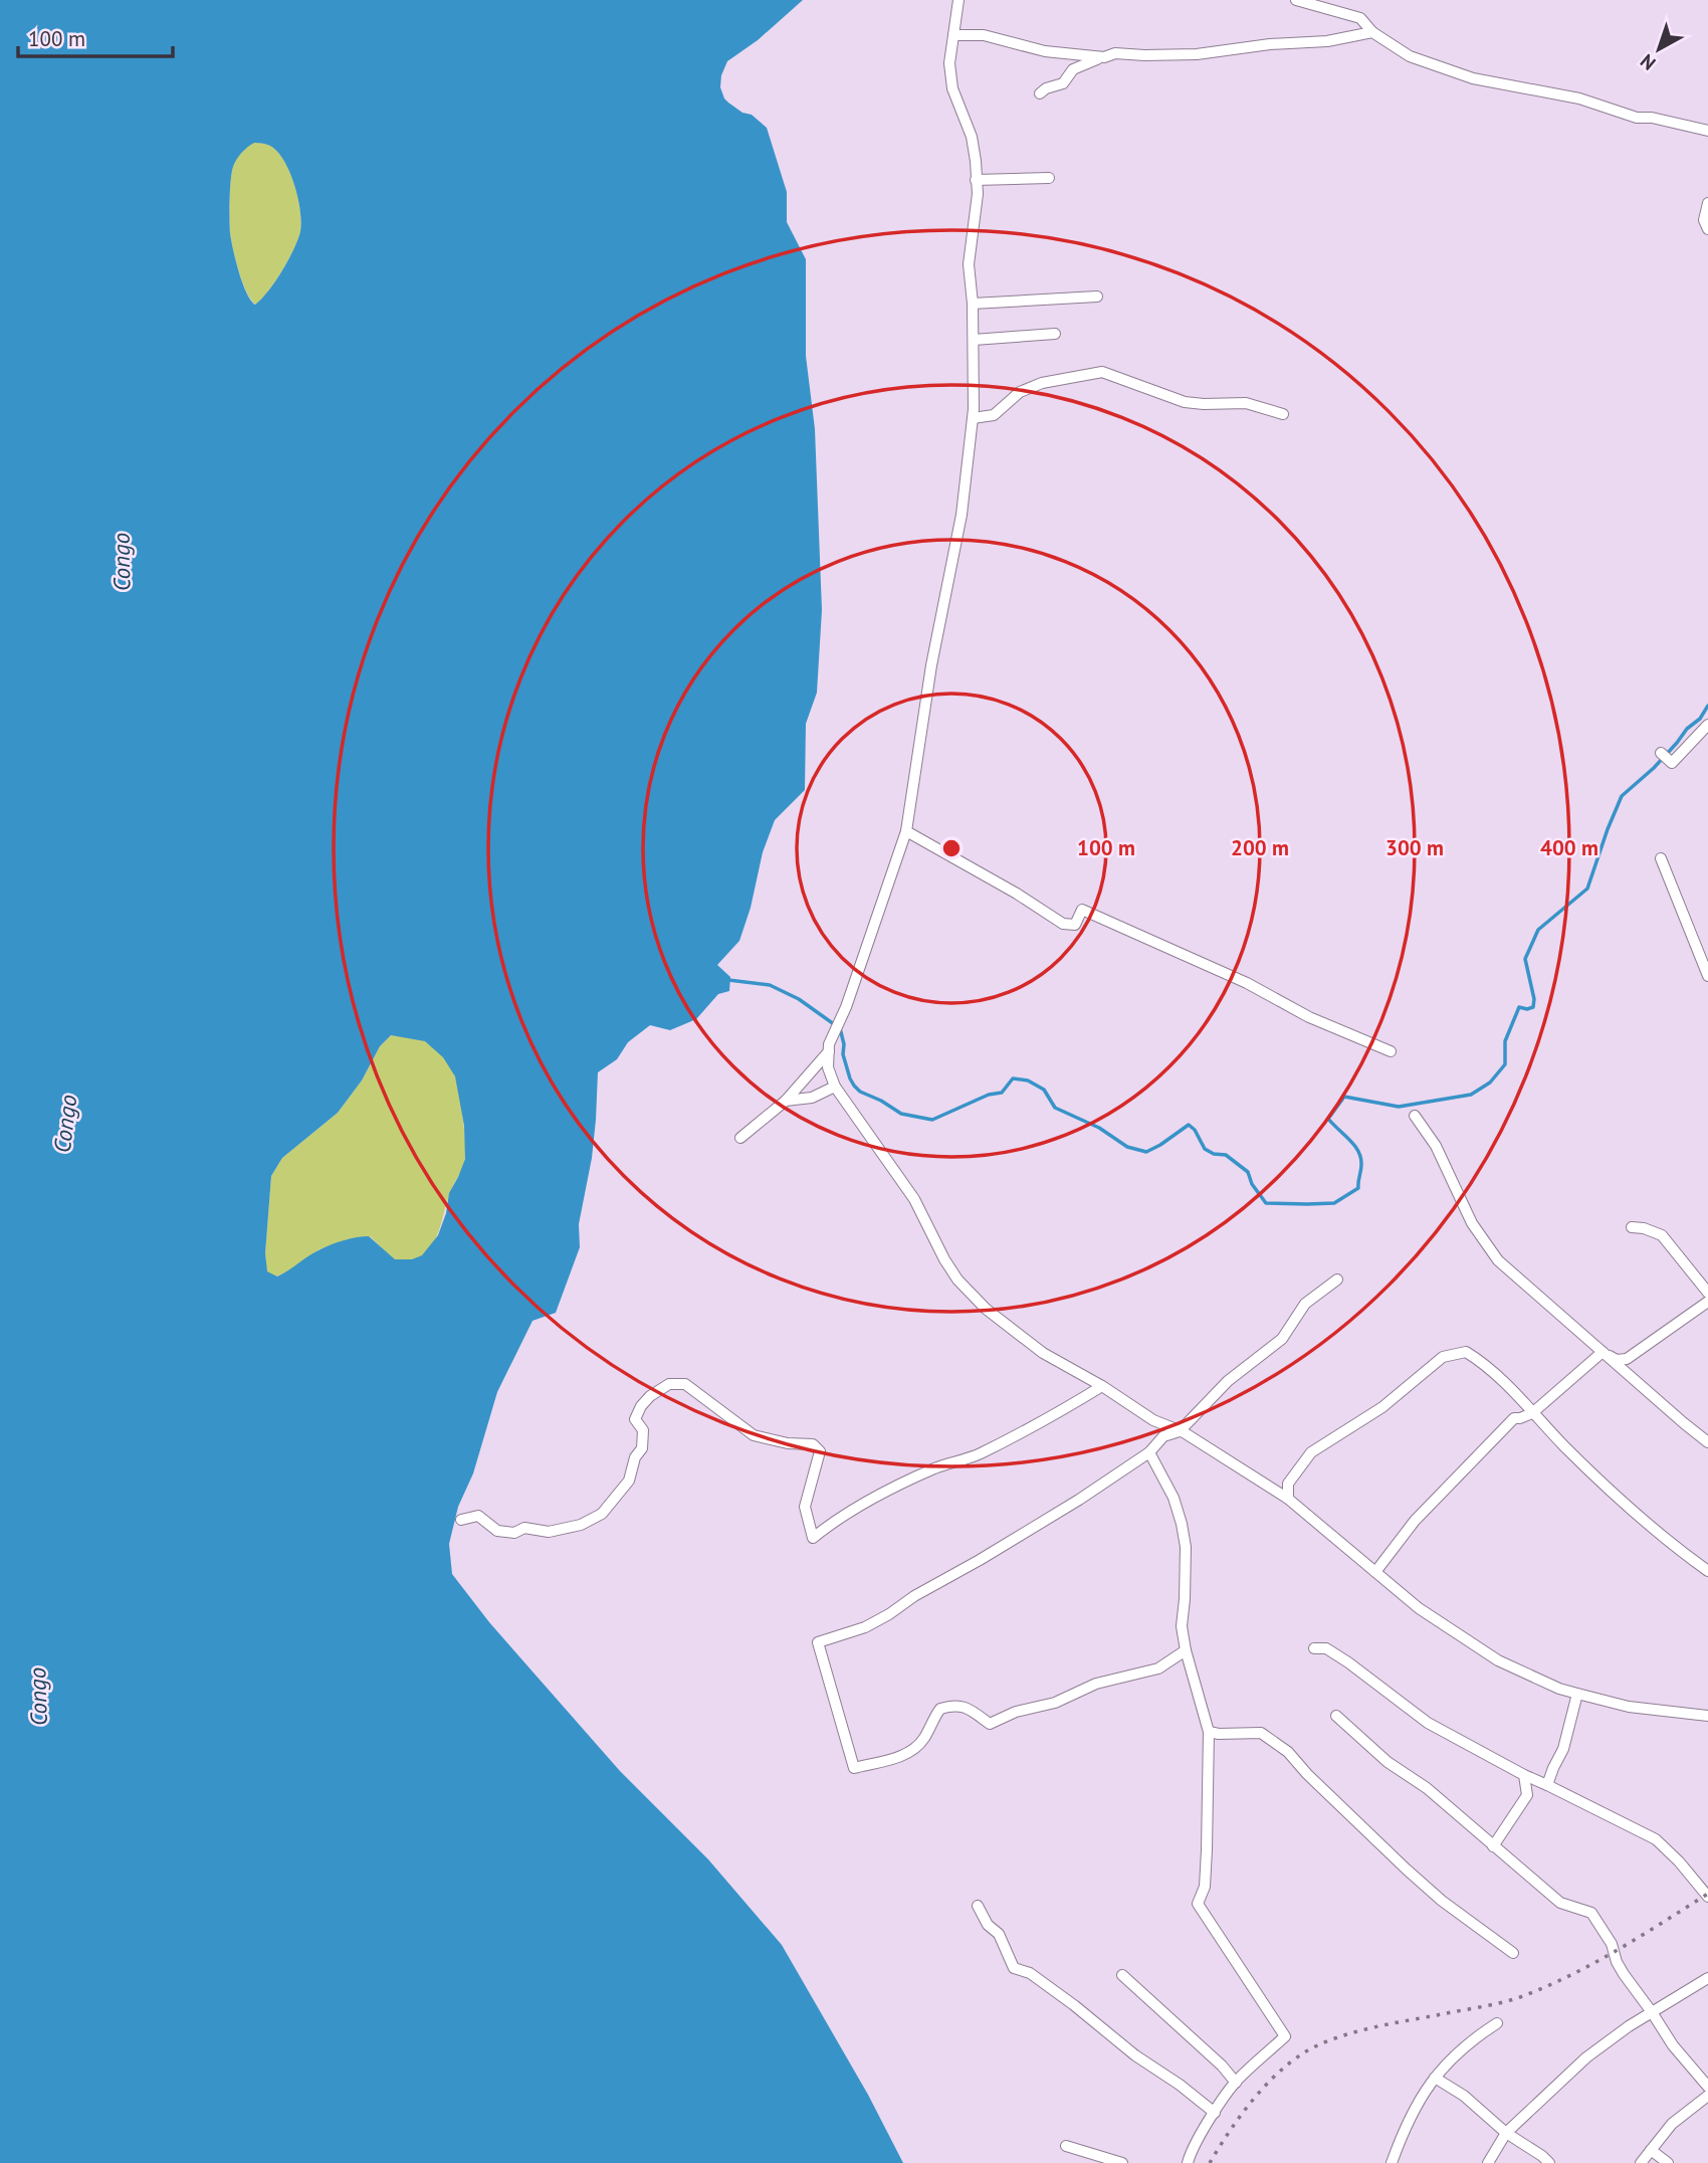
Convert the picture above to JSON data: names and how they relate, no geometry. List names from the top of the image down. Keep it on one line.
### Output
{"water":["Congo"],"scale_bar":"100 m","north":"bottom left","rings":["100 m","200 m","300 m","400 m"]}
